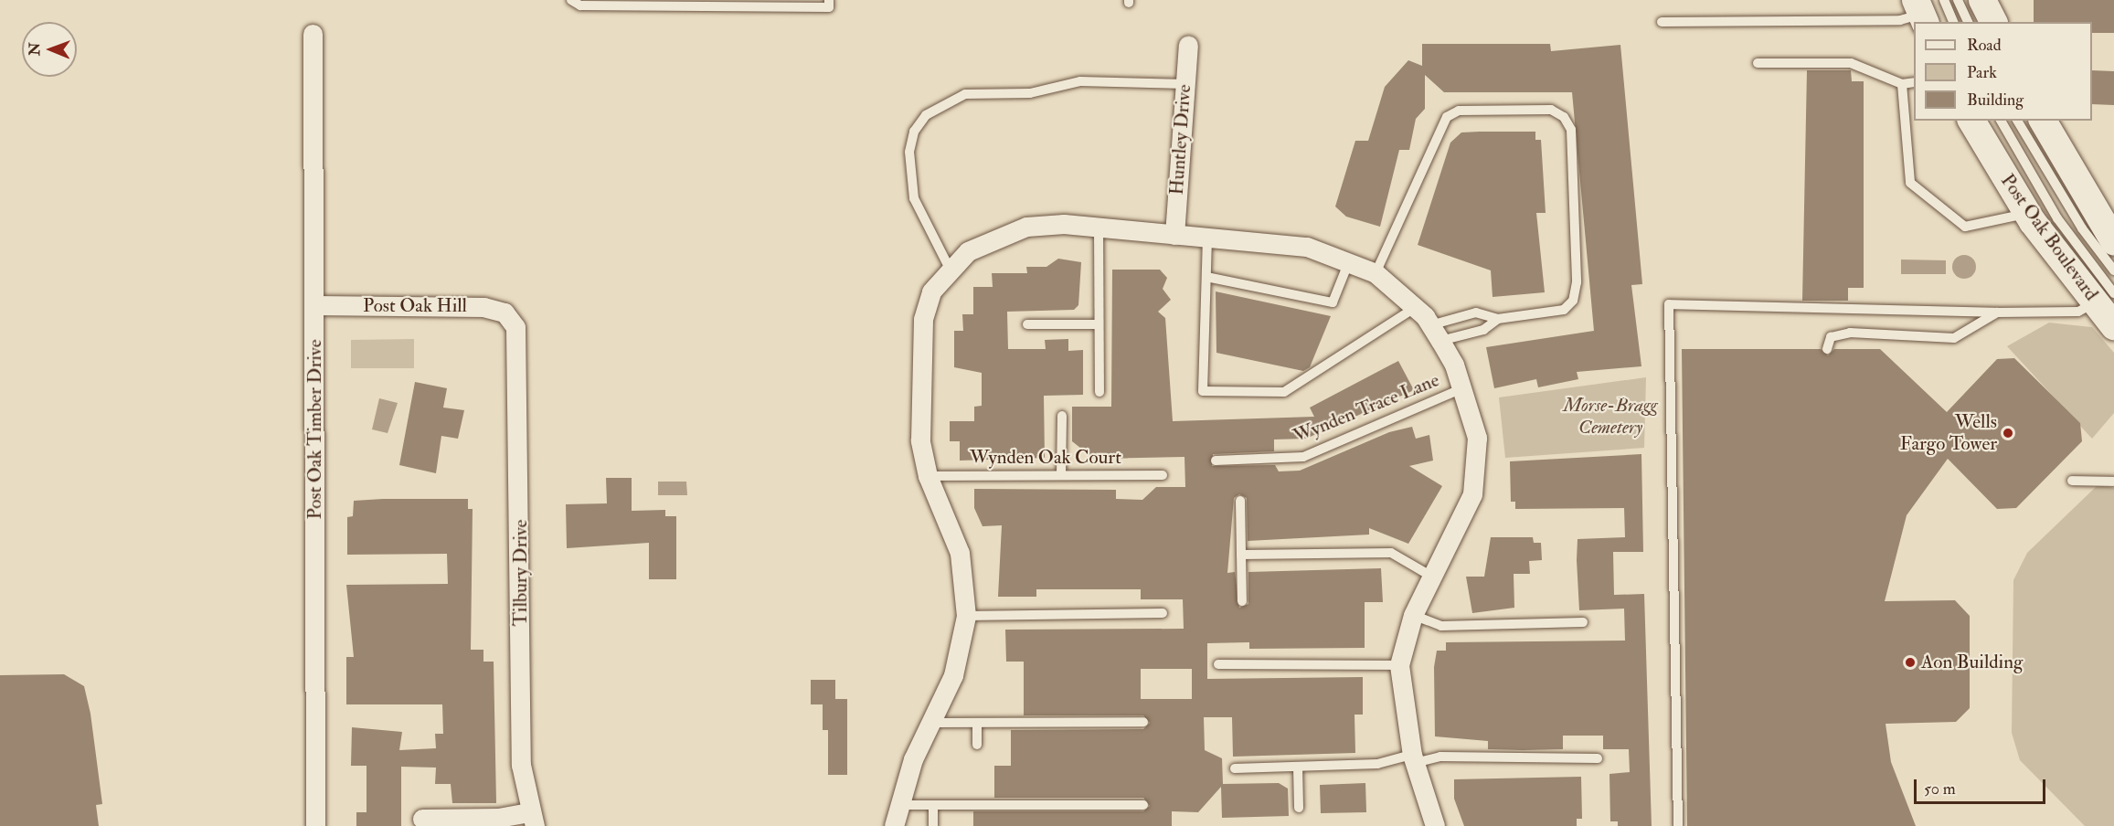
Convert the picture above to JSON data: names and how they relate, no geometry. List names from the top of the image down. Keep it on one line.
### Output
{"streets":{"main road":["Post Oak Boulevard"],"street":["Huntley Drive","Post Oak Hill","Post Oak Timber Drive","Tilbury Drive"],"lane":["Wynden Trace Lane","Wynden Oak Court"]},"crossings":[["Post Oak Hill","Post Oak Timber Drive"],["Post Oak Hill","Tilbury Drive"]],"parks":["Morse-Bragg Cemetery"],"places":["Wells Fargo Tower","Aon Building"],"legend":["Road","Park","Building"],"scale_bar":"50 m","north":"left"}
